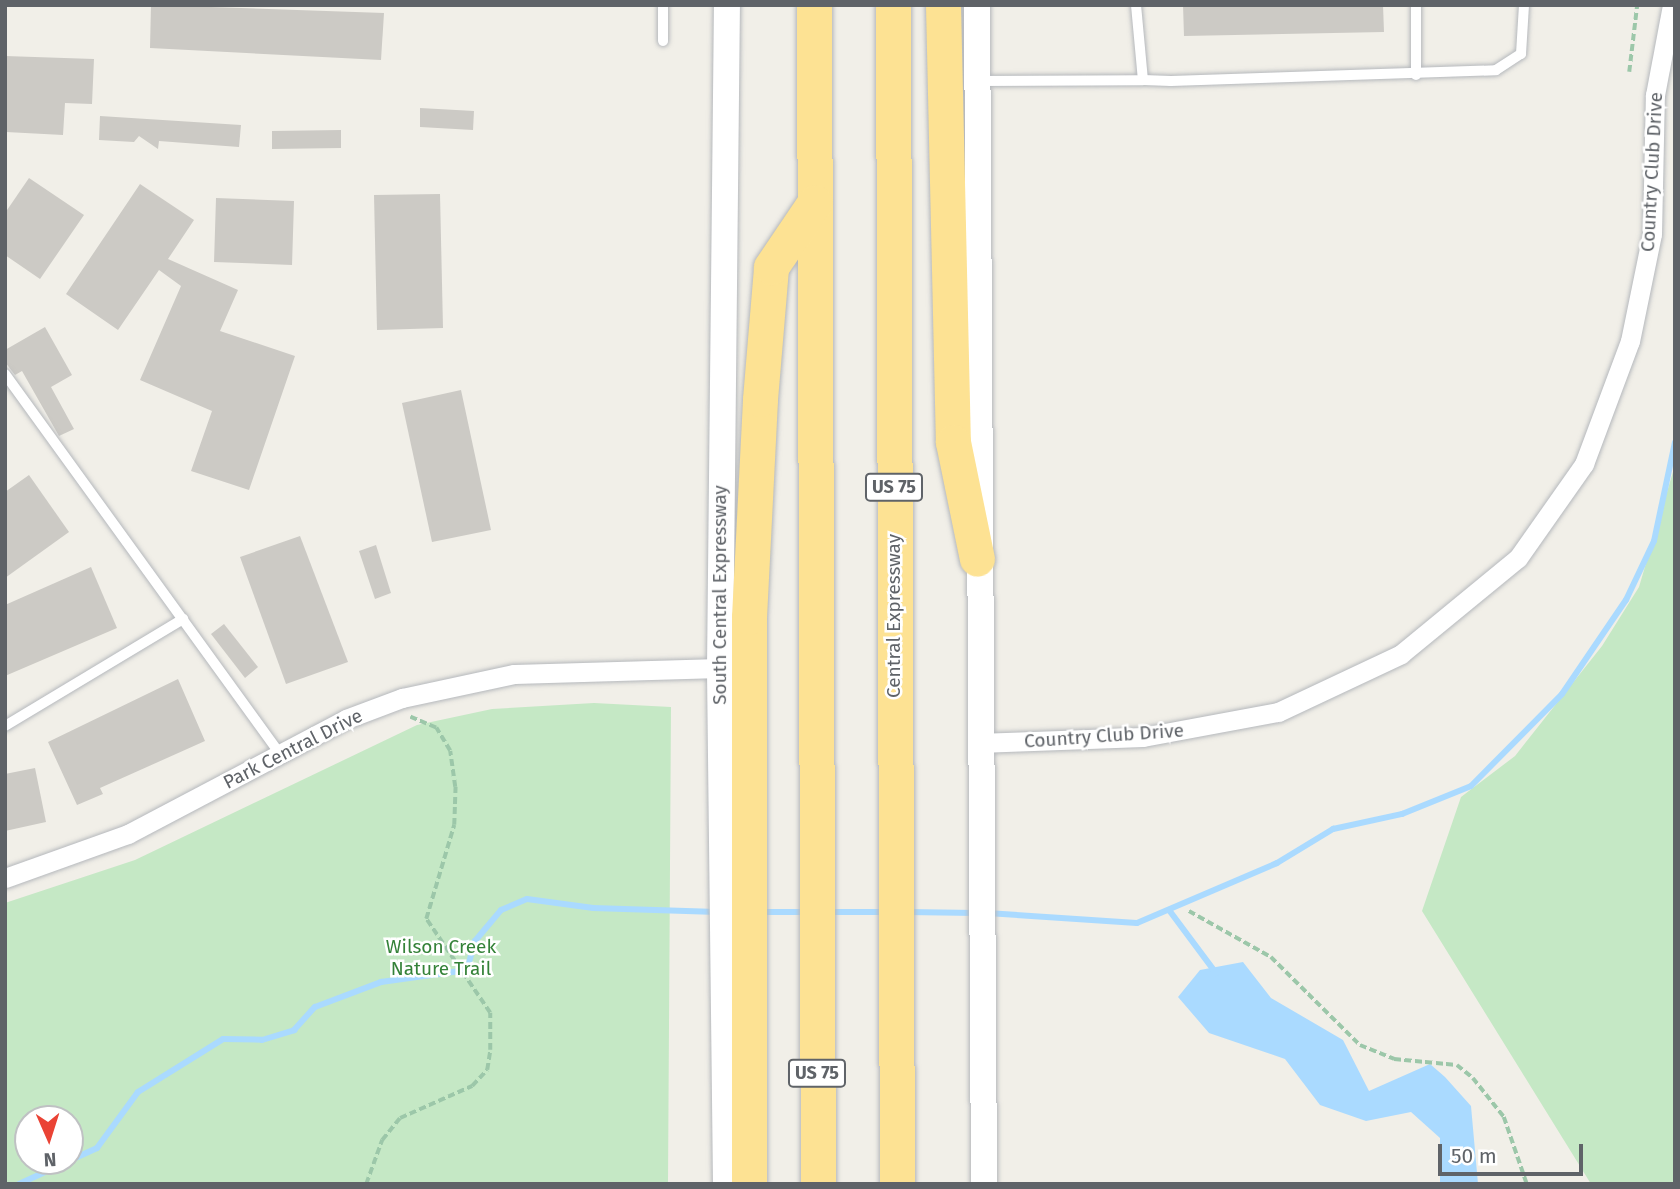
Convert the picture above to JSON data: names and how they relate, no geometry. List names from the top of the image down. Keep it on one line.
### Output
{"streets":{"highway":["US 75","Central Expressway"],"main road":["South Central Expressway"],"street":["Country Club Drive","Park Central Drive"]},"crossings":[["South Central Expressway","Park Central Drive"]],"parks":["Wilson Creek Nature Trail"],"scale_bar":"50 m","north":"bottom"}
